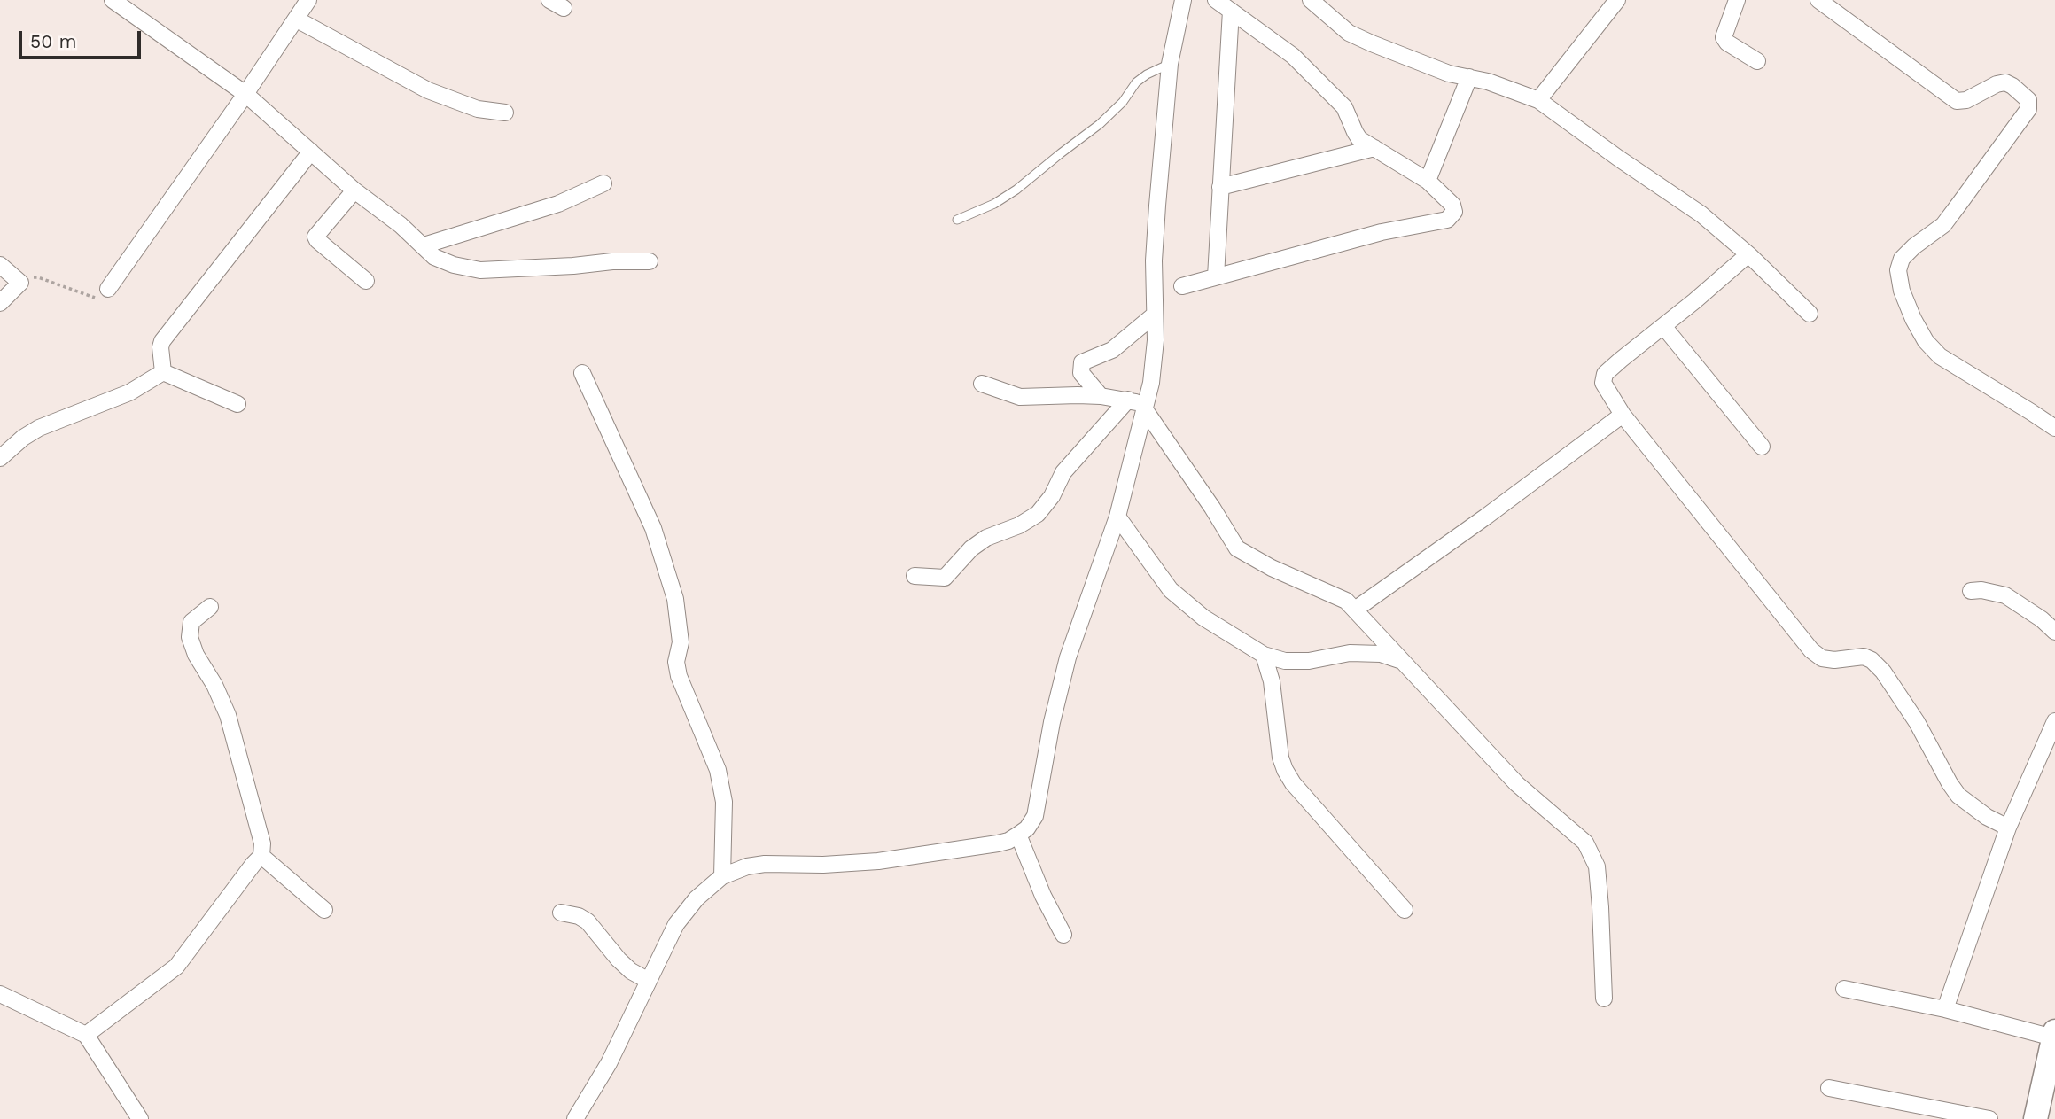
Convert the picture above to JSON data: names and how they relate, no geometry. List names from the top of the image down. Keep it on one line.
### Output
{"scale_bar":"50 m"}
